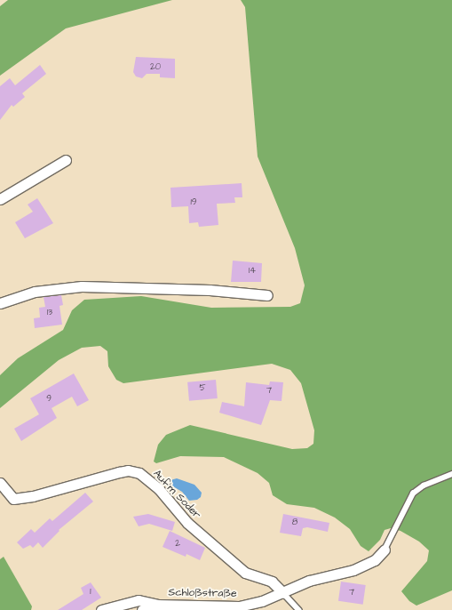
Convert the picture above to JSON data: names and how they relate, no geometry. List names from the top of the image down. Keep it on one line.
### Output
{"streets":{"street":["Auf'm Soder","Schloßstraße"]},"crossings":[["Auf'm Soder","Schloßstraße"]],"house_numbers":["20","19","14","13","5","7","9","8","2","1","7"]}
